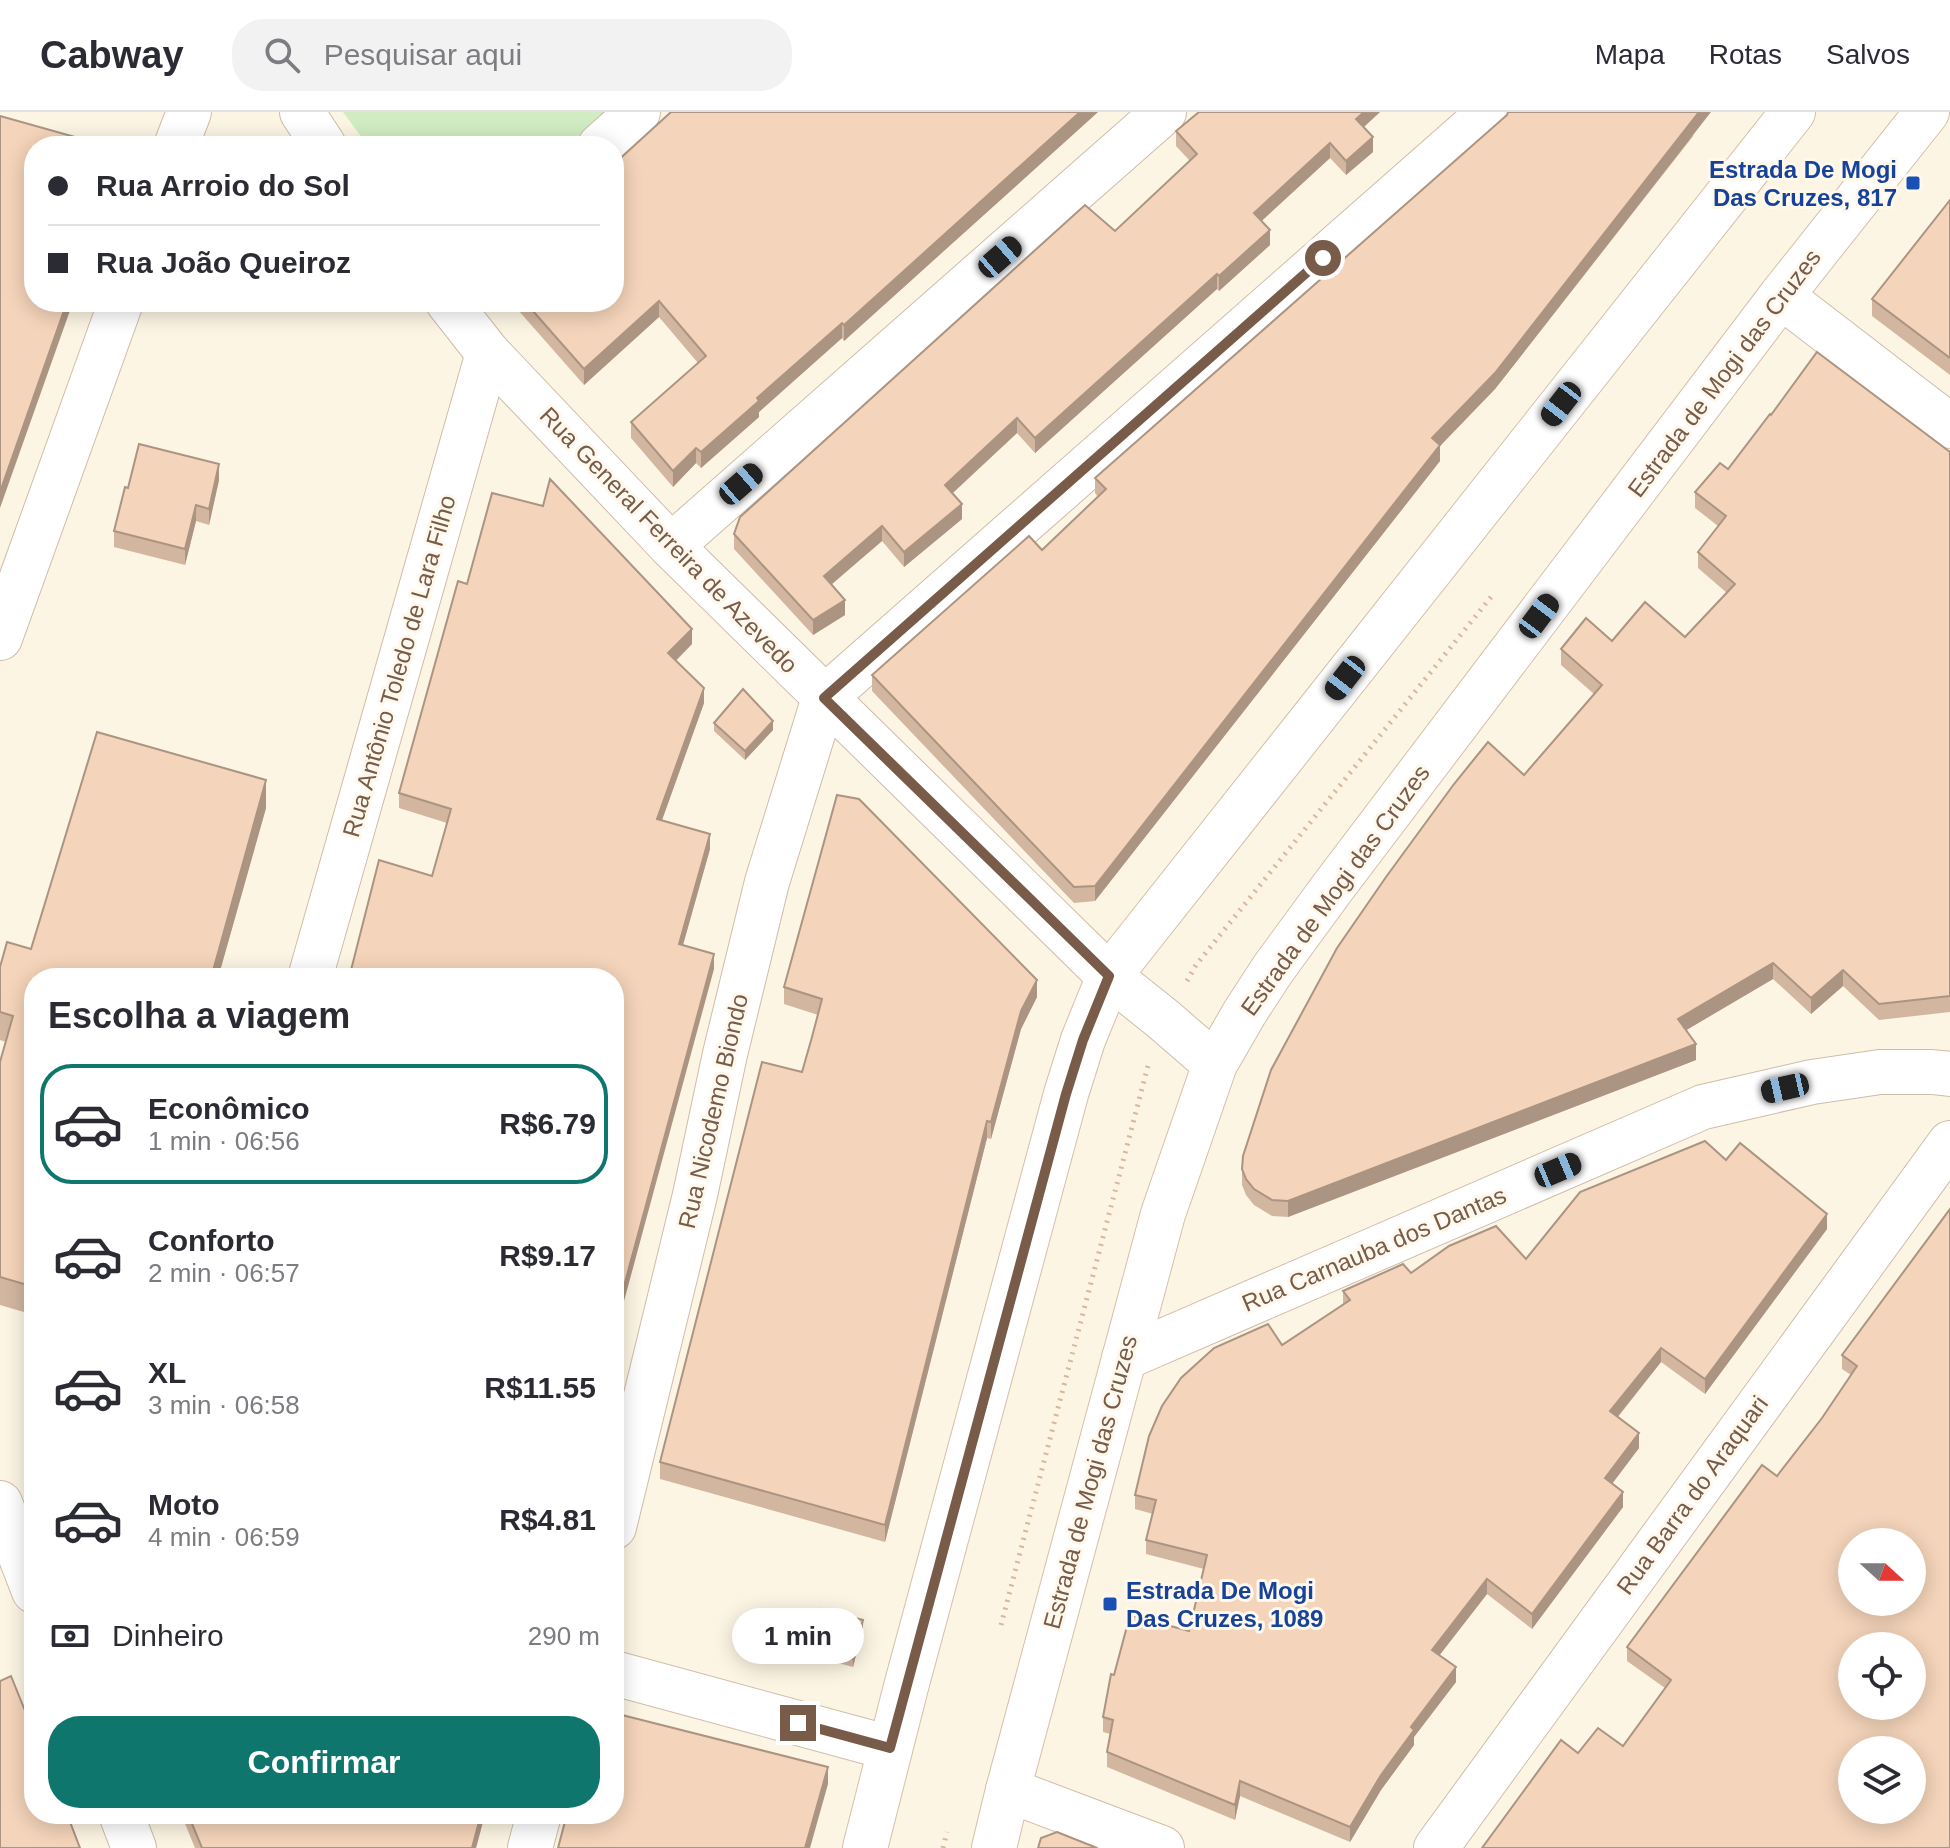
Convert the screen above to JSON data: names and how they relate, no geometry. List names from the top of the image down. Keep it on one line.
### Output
{"streets":{"street":["Estrada de Mogi das Cruzes","Rua General Ferreira de Azevedo","Rua Antônio Toledo de Lara Filho","Rua Nicodemo Biondo","Rua Carnauba dos Dantas","Rua Barra do Araquari"]},"crossings":[["Estrada de Mogi das Cruzes","Rua General Ferreira de Azevedo"],["Estrada de Mogi das Cruzes","Rua Carnauba dos Dantas"],["Rua General Ferreira de Azevedo","Rua Antônio Toledo de Lara Filho"],["Rua General Ferreira de Azevedo","Rua Nicodemo Biondo"]],"places":{"transit":["Estrada De Mogi Das Cruzes, 817","Estrada De Mogi Das Cruzes, 1089"]},"north":"right","page":{"header":"Cabway","search":"Pesquisar aqui","nav":["Mapa","Rotas","Salvos"],"banner":["Rua Arroio do Sol","Rua João Queiroz"],"heading":"Escolha a viagem","list":[{"name":"Econômico","note":"1 min · 06:56","value":"R$6.79"},{"name":"Conforto","note":"2 min · 06:57","value":"R$9.17"},{"name":"XL","note":"3 min · 06:58","value":"R$11.55"},{"name":"Moto","note":"4 min · 06:59","value":"R$4.81"}],"pay":["Dinheiro","290 m"],"bubble":"1 min","buttons":"Confirmar"}}
